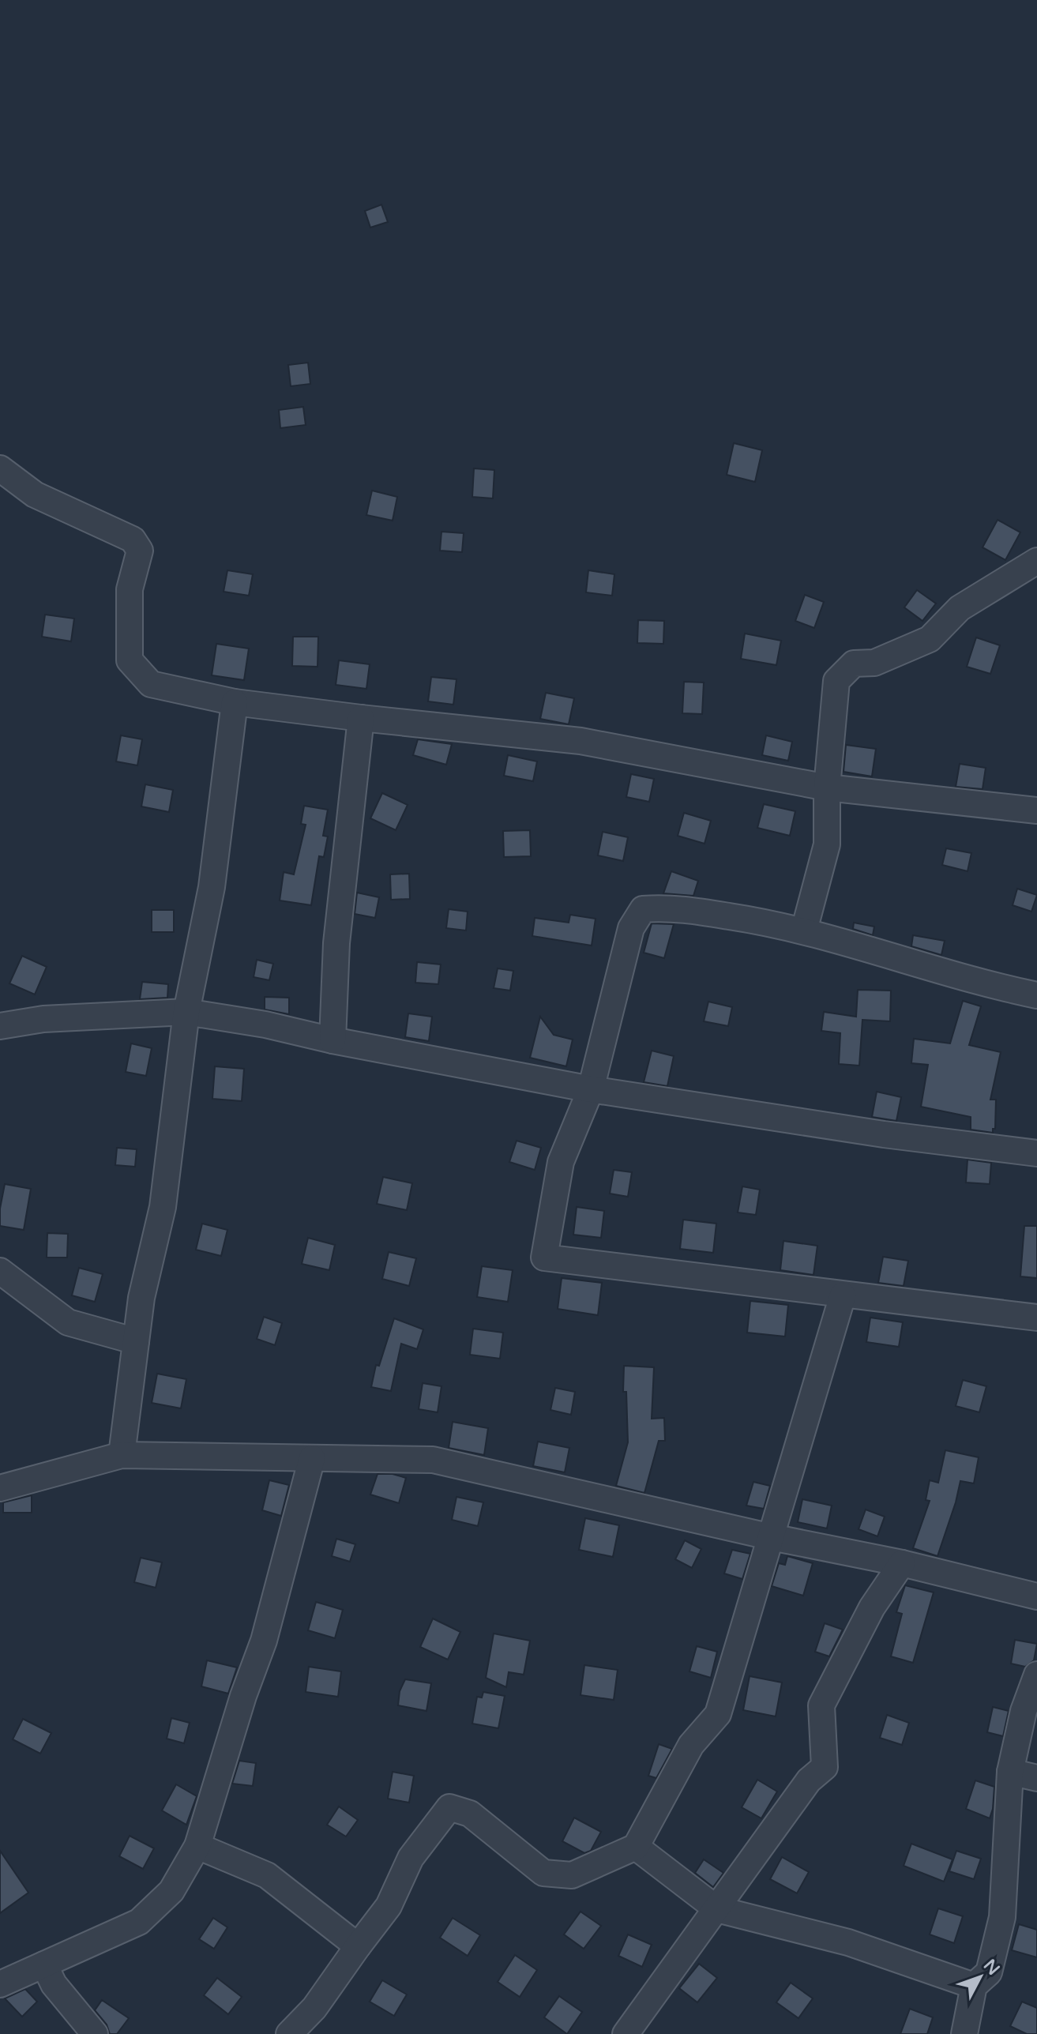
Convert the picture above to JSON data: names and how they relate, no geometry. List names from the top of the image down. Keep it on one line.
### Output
{"north":"top right"}
